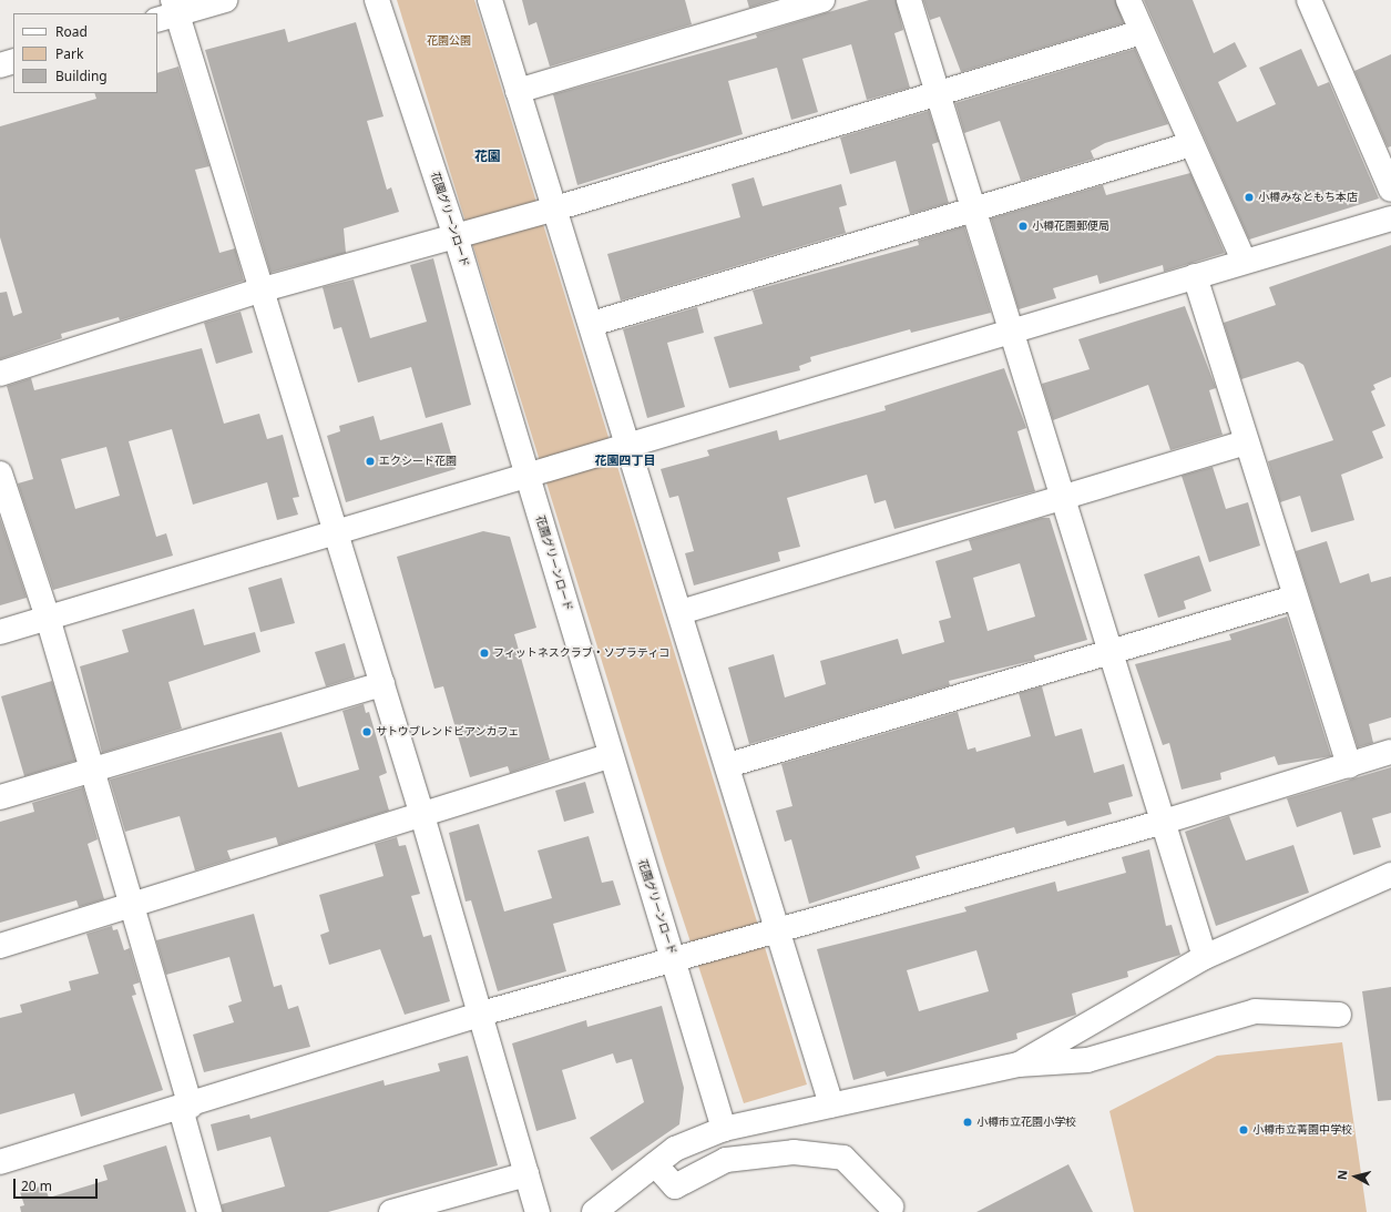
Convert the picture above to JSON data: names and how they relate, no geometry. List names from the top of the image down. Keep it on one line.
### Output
{"streets":{"main road":["花園グリーンロード"]},"districts":["花園","花園四丁目"],"parks":["花園公園"],"places":["小樽みなともち本店","小樽花園郵便局","エクシード花園","フィットネスクラブ・ソプラティコ","サトウブレンドビアンカフェ","小樽市立花園小学校","小樽市立菁園中学校"],"legend":["Road","Park","Building"],"scale_bar":"20 m","north":"left"}
